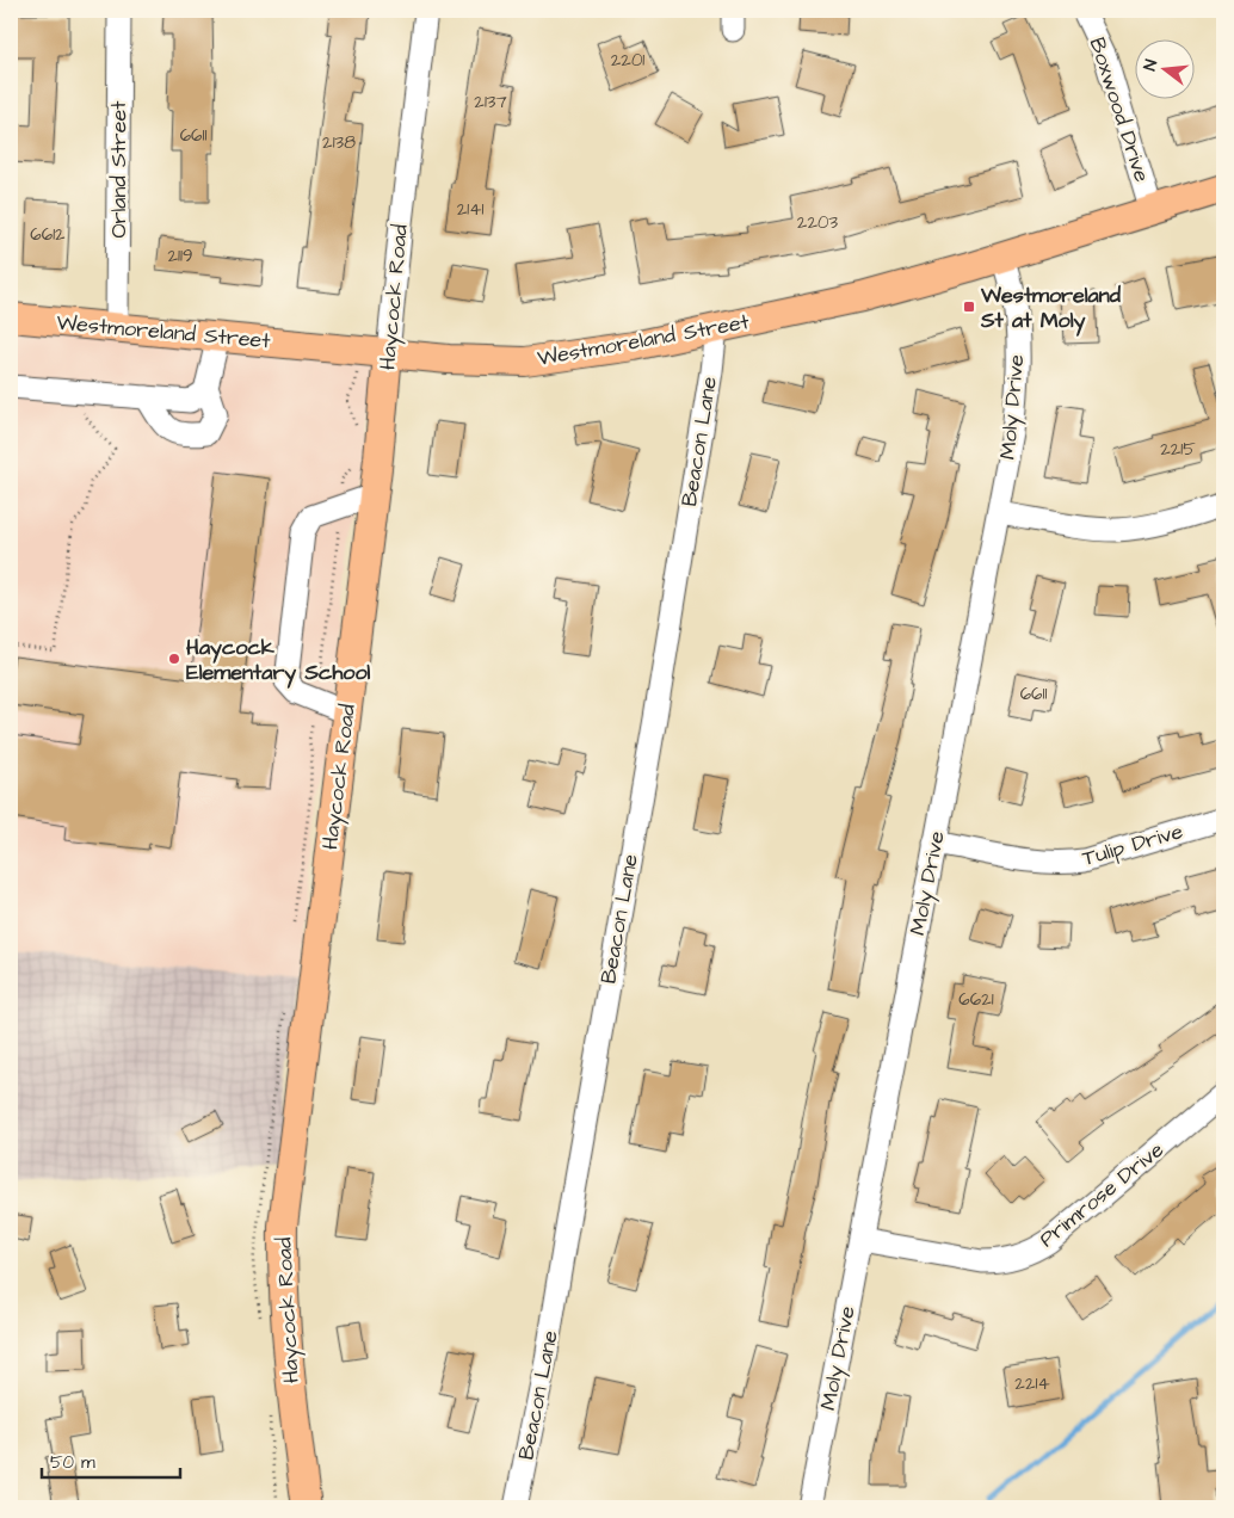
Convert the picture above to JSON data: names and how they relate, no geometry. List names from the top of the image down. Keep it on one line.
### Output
{"streets":{"main road":["Haycock Road","Westmoreland Street"],"street":["Boxwood Drive","Orland Street","Moly Drive","Beacon Lane","Tulip Drive","Primrose Drive"]},"crossings":[["Boxwood Drive","Westmoreland Street"],["Orland Street","Westmoreland Street"],["Haycock Road","Westmoreland Street"],["Westmoreland Street","Moly Drive"],["Westmoreland Street","Beacon Lane"],["Moly Drive","Tulip Drive"],["Moly Drive","Primrose Drive"]],"places":{"transit":["Westmoreland St at Moly"],"other":["Haycock Elementary School"]},"house_numbers":["2201","2137","6611","2138","2141","2203","6612","2119","2215","6611","6621","2214"],"scale_bar":"50 m","north":"left"}
